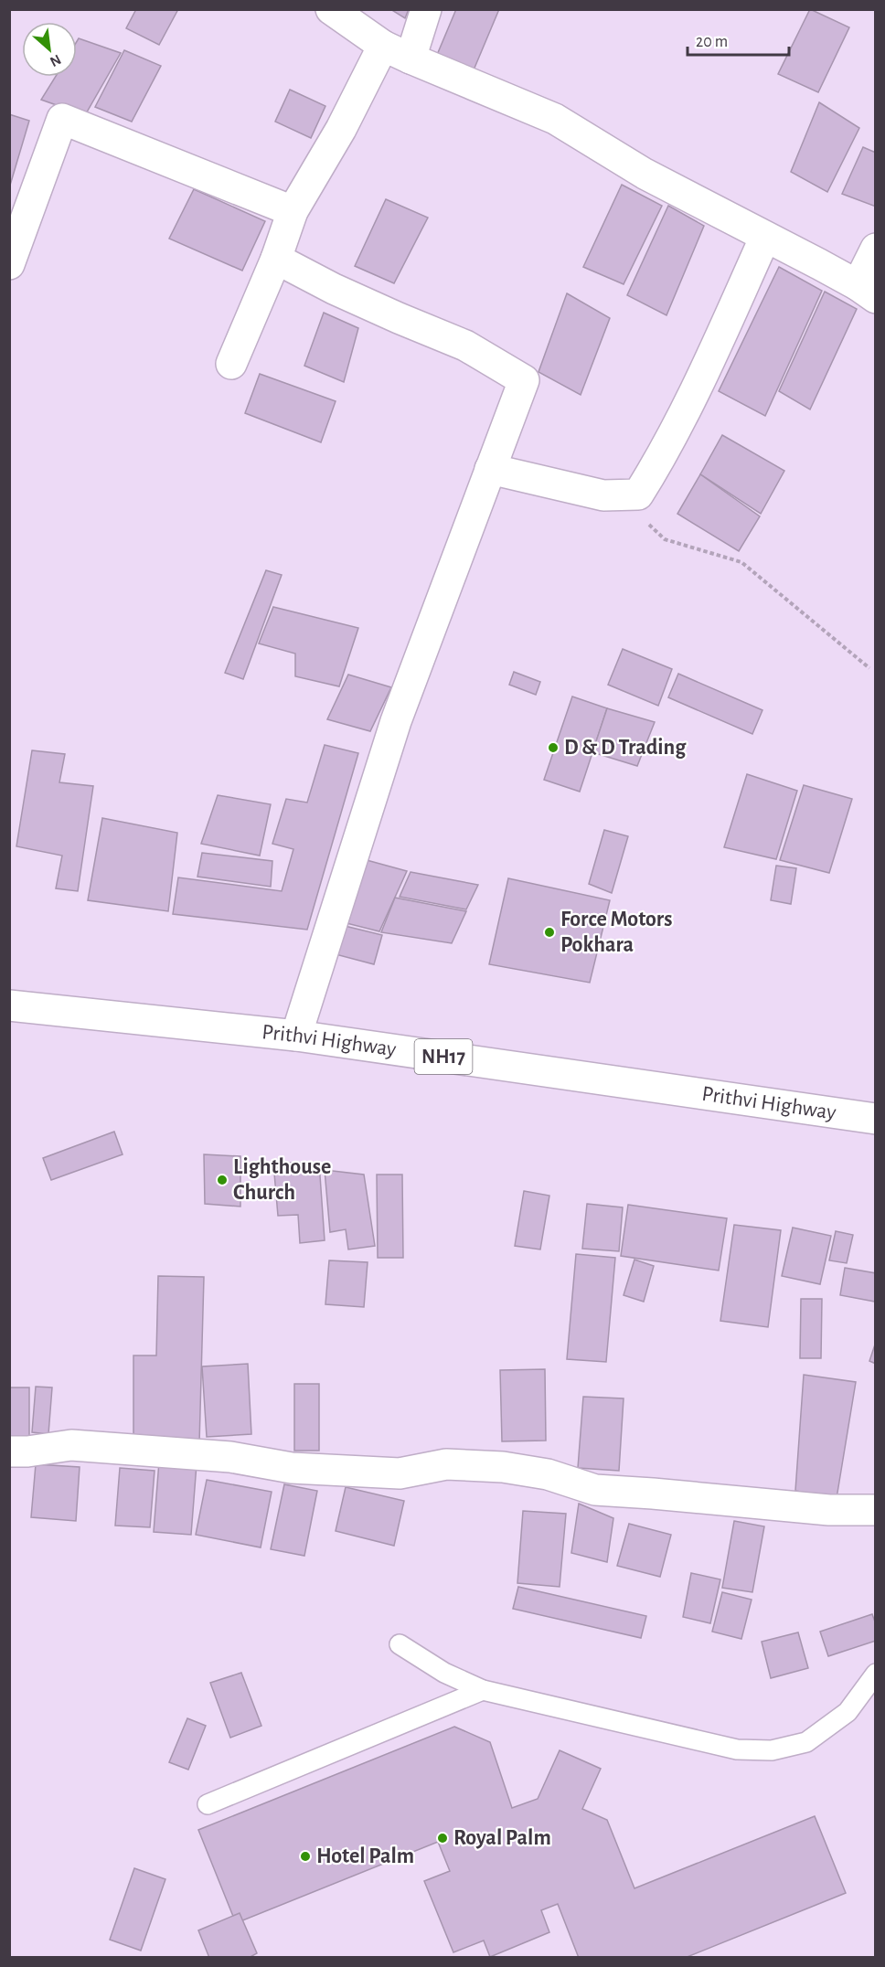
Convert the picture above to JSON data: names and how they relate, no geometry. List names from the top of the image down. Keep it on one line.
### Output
{"streets":{"main road":["Prithvi Highway","NH17"]},"places":["D & D Trading","Force Motors Pokhara","Lighthouse Church","Royal Palm","Hotel Palm"],"scale_bar":"20 m","north":"bottom right"}
